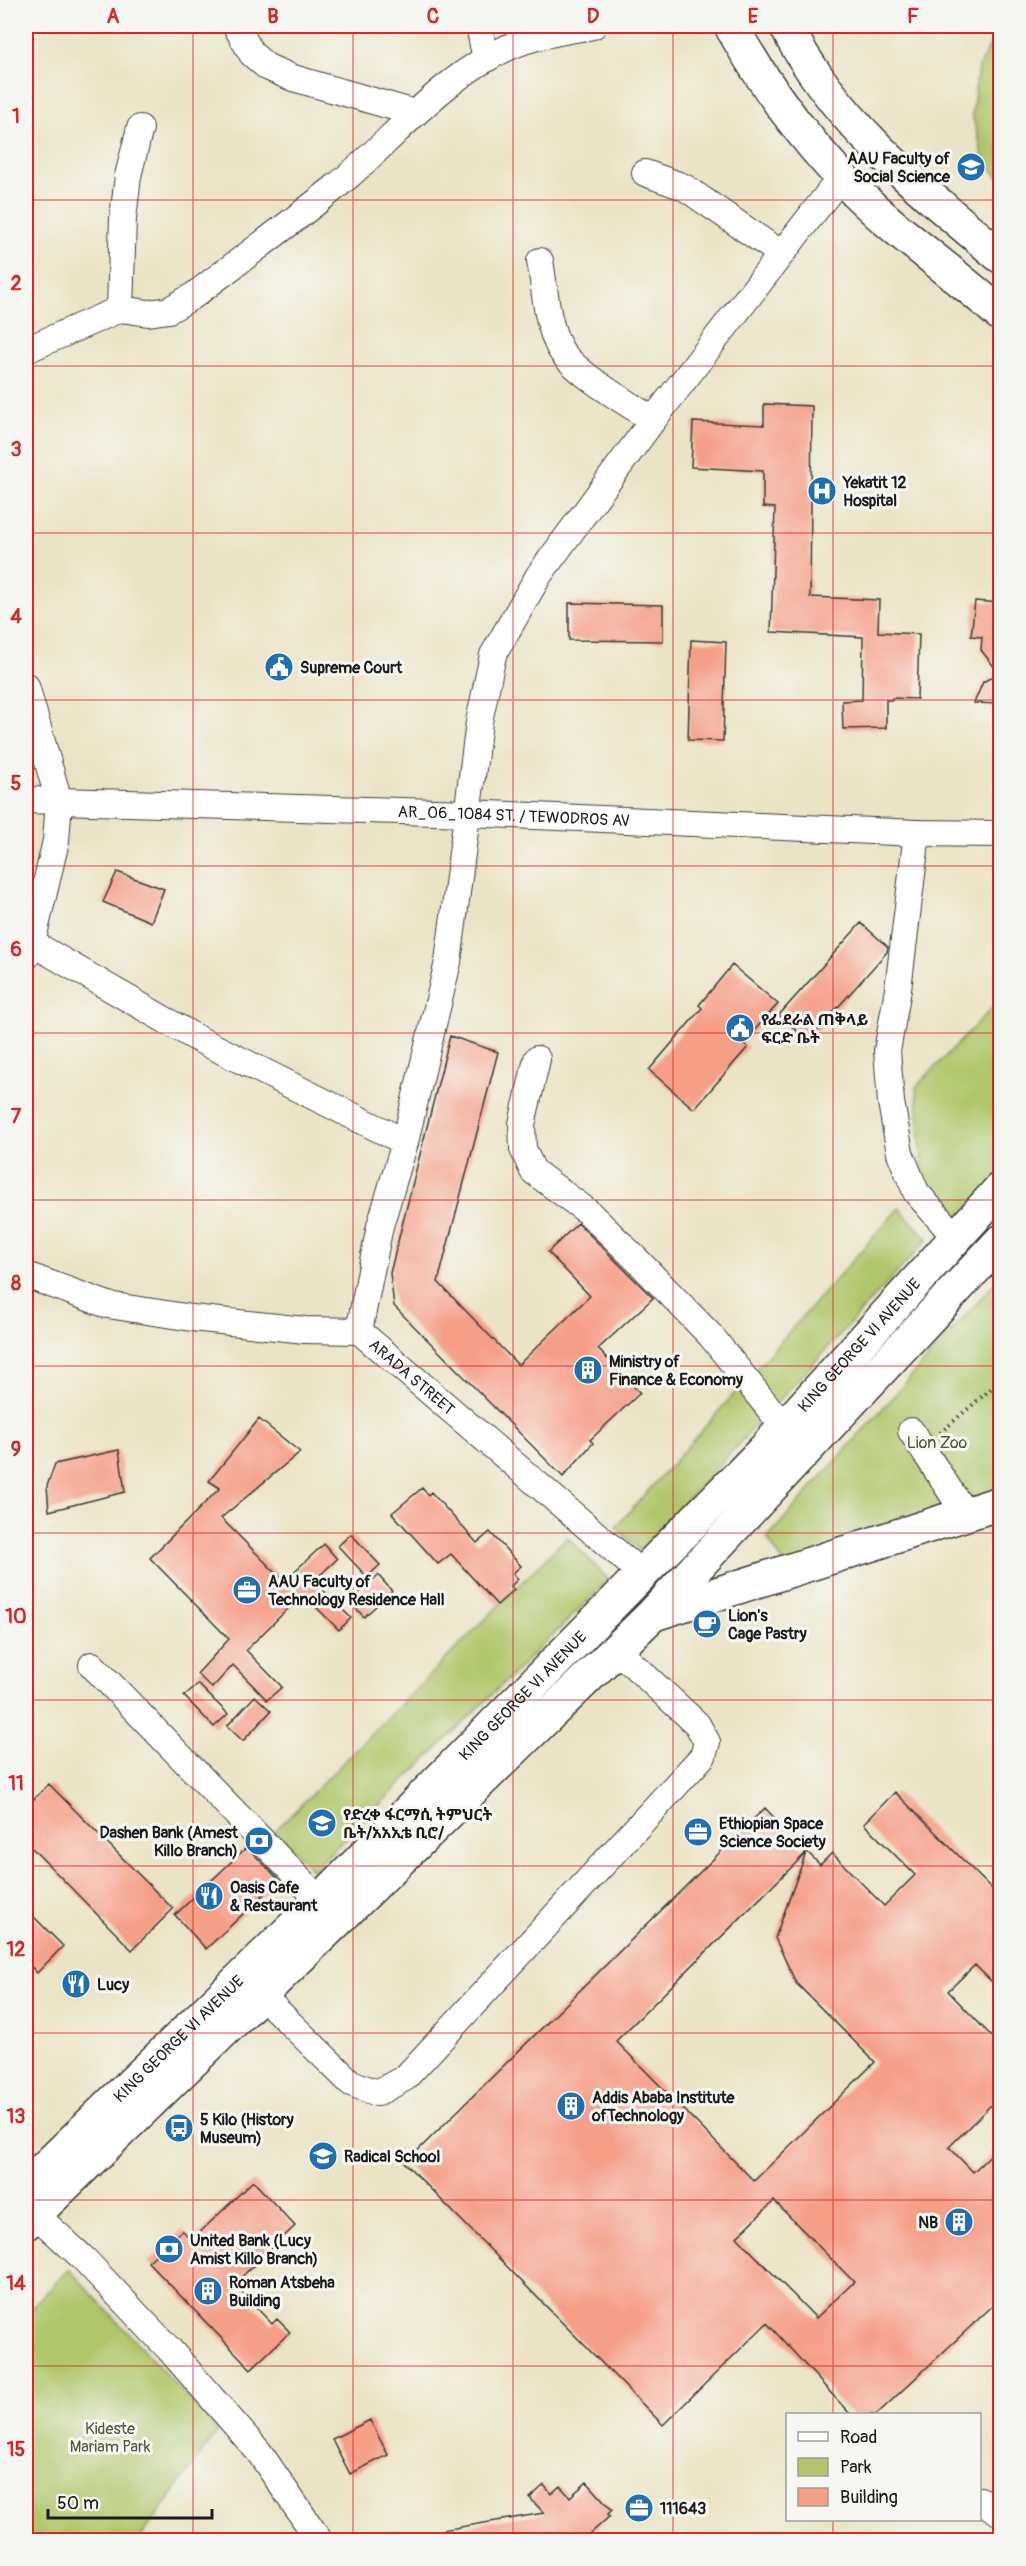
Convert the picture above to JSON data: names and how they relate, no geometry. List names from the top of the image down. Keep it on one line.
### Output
{"streets":{"main road":["KING GEORGE VI AVENUE"],"street":["AR_06_1084 ST. / TEWODROS AV","ARADA STREET"]},"crossings":[["KING GEORGE VI AVENUE","ARADA STREET"]],"parks":["Lion Zoo","Kideste Mariam Park"],"places":{"school or university":["AAU Faculty of Social Science","የድረቀ ፋርማሲ ትምህርት ቤት/አአኢቴ ቢሮ/","Radical School"],"hospital":["Yekatit 12 Hospital"],"public building":["Supreme Court","የፌደራል ጠቅላይ ፍርድ ቤት"],"building":["Ministry of Finance & Economy","Addis Ababa Institute ofTechnology","NB","Roman Atsbeha Building"],"office":["AAU Faculty of Technology Residence Hall","Ethiopian Space Science Society","111643"],"cafe":["Lion's Cage Pastry"],"bank":["Dashen Bank (Amest Killo Branch)","United Bank (Lucy Amist Killo Branch)"],"restaurant":["Oasis Cafe & Restaurant","Lucy"],"bus stop":["5 Kilo (History Museum)"]},"legend":["Road","Park","Building"],"scale_bar":"50 m","grid":{"columns":["A","B","C","D","E","F"],"rows":["1","2","3","4","5","6","7","8","9","10","11","12","13","14","15"]}}
